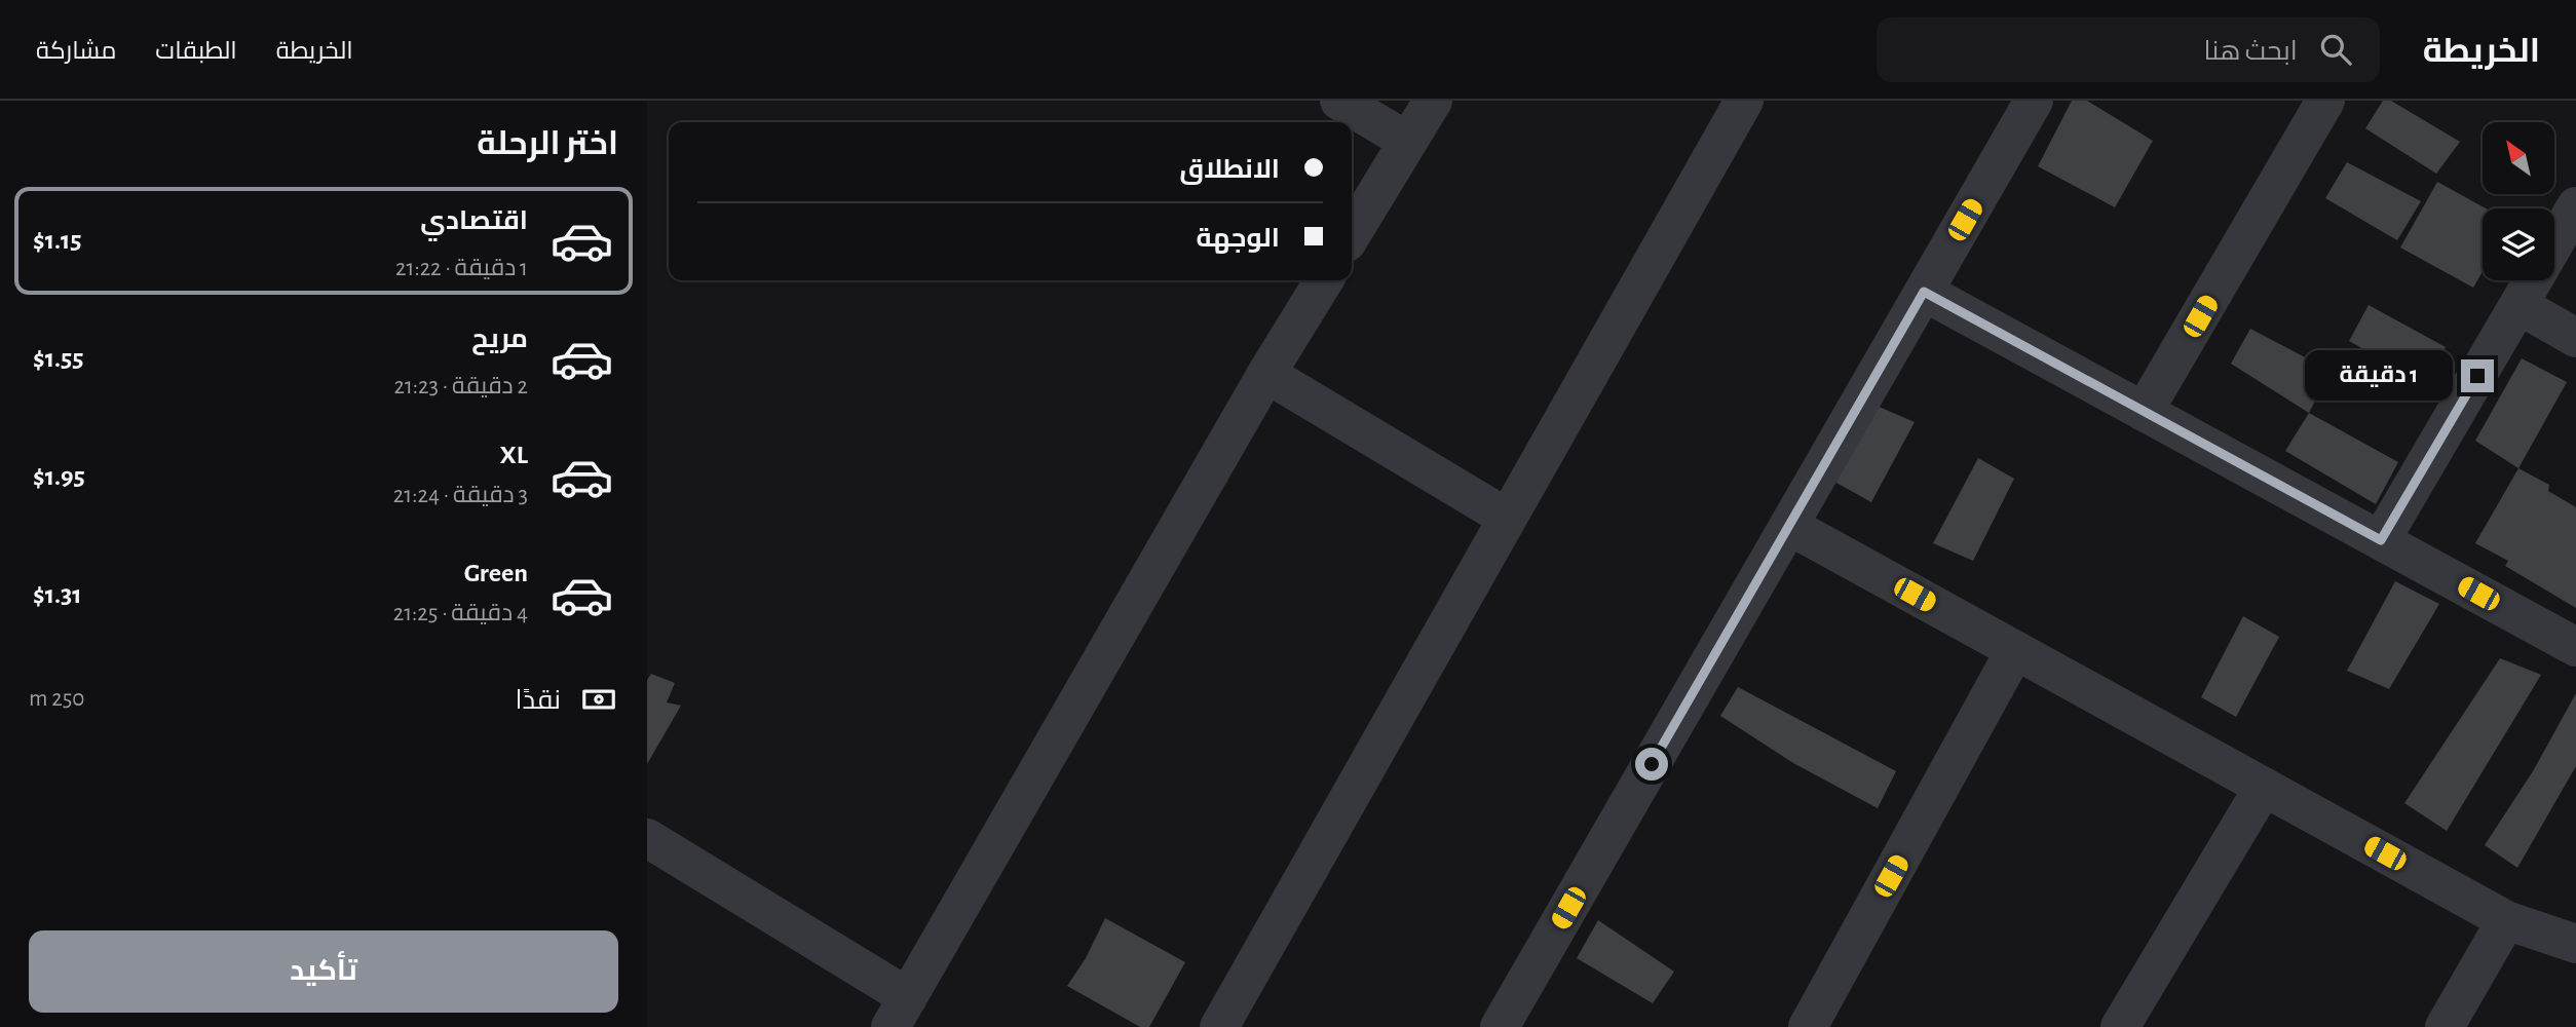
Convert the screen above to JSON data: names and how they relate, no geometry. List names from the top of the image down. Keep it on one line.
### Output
{"north":"top left","page":{"header":"الخريطة","search":"ابحث هنا","nav":["الخريطة","الطبقات","مشاركة"],"heading":"اختر الرحلة","banner":["الانطلاق","الوجهة"],"list":[{"name":"اقتصادي","note":"1 دقيقة · 21:22","value":"$1.15"},{"name":"مريح","note":"2 دقيقة · 21:23","value":"$1.55"},{"name":"XL","note":"3 دقيقة · 21:24","value":"$1.95"},{"name":"Green","note":"4 دقيقة · 21:25","value":"$1.31"}],"bubble":"1 دقيقة","pay":["نقدًا","250 m"],"buttons":"تأكيد"}}
